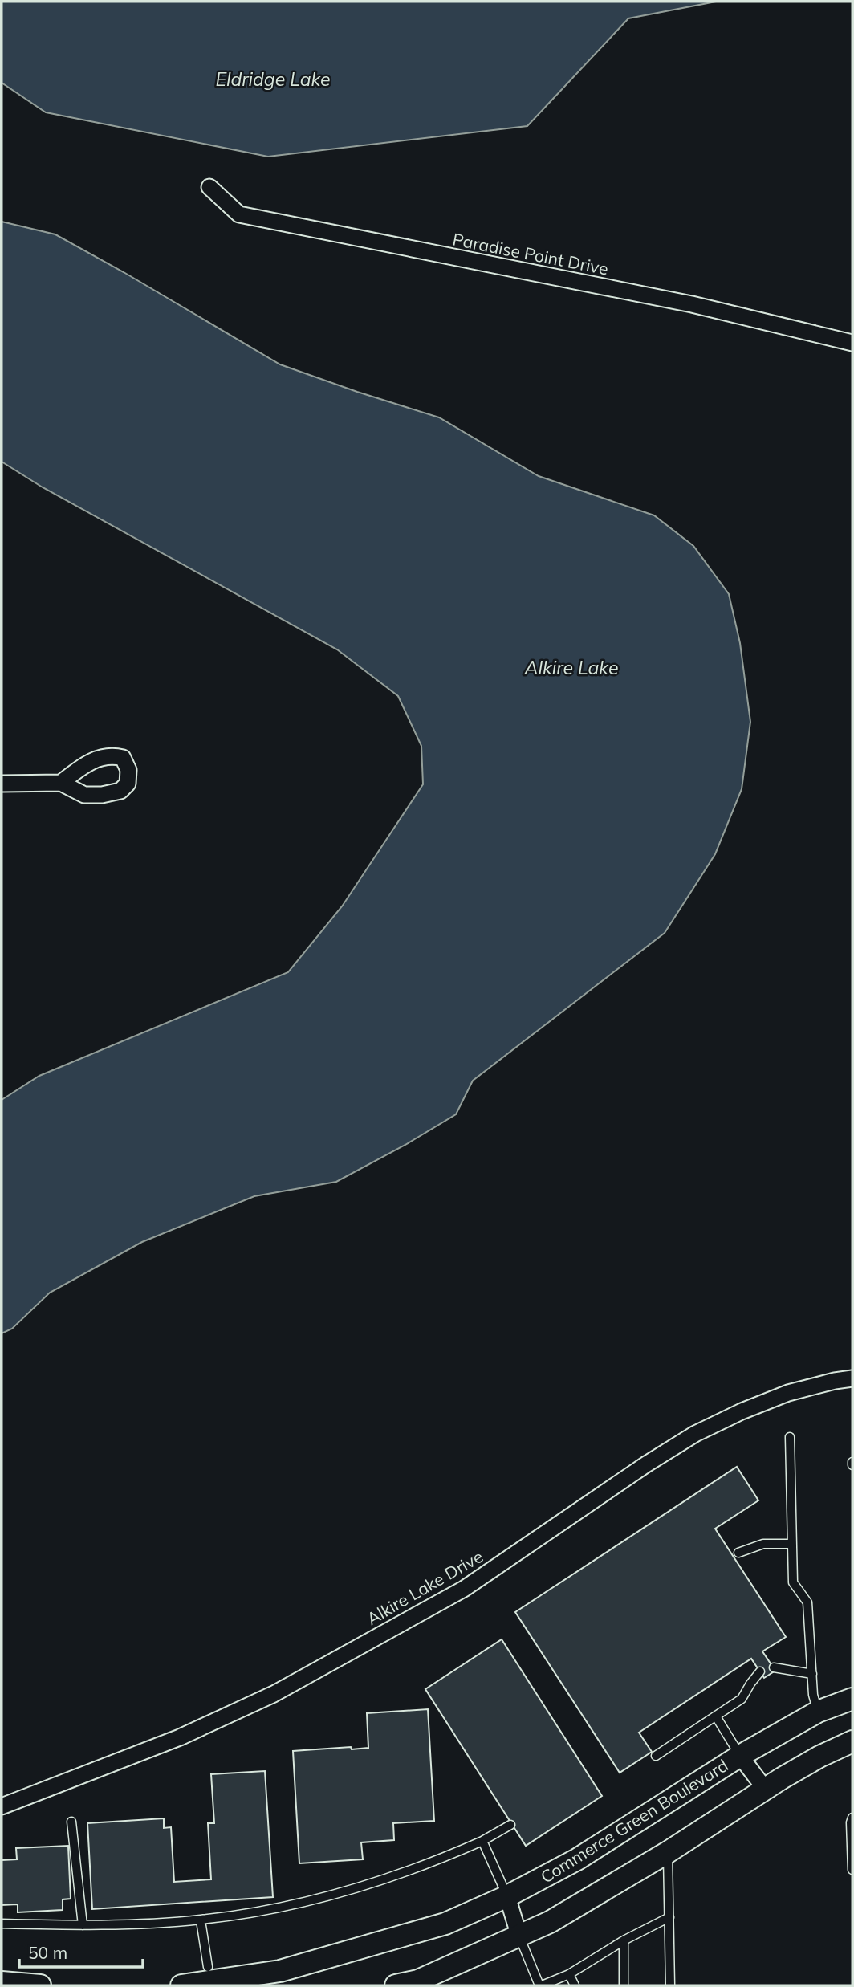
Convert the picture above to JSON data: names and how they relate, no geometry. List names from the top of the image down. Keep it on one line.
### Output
{"streets":{"street":["Paradise Point Drive","Alkire Lake Drive","Commerce Green Boulevard"]},"water":["Eldridge Lake","Alkire Lake"],"scale_bar":"50 m"}
